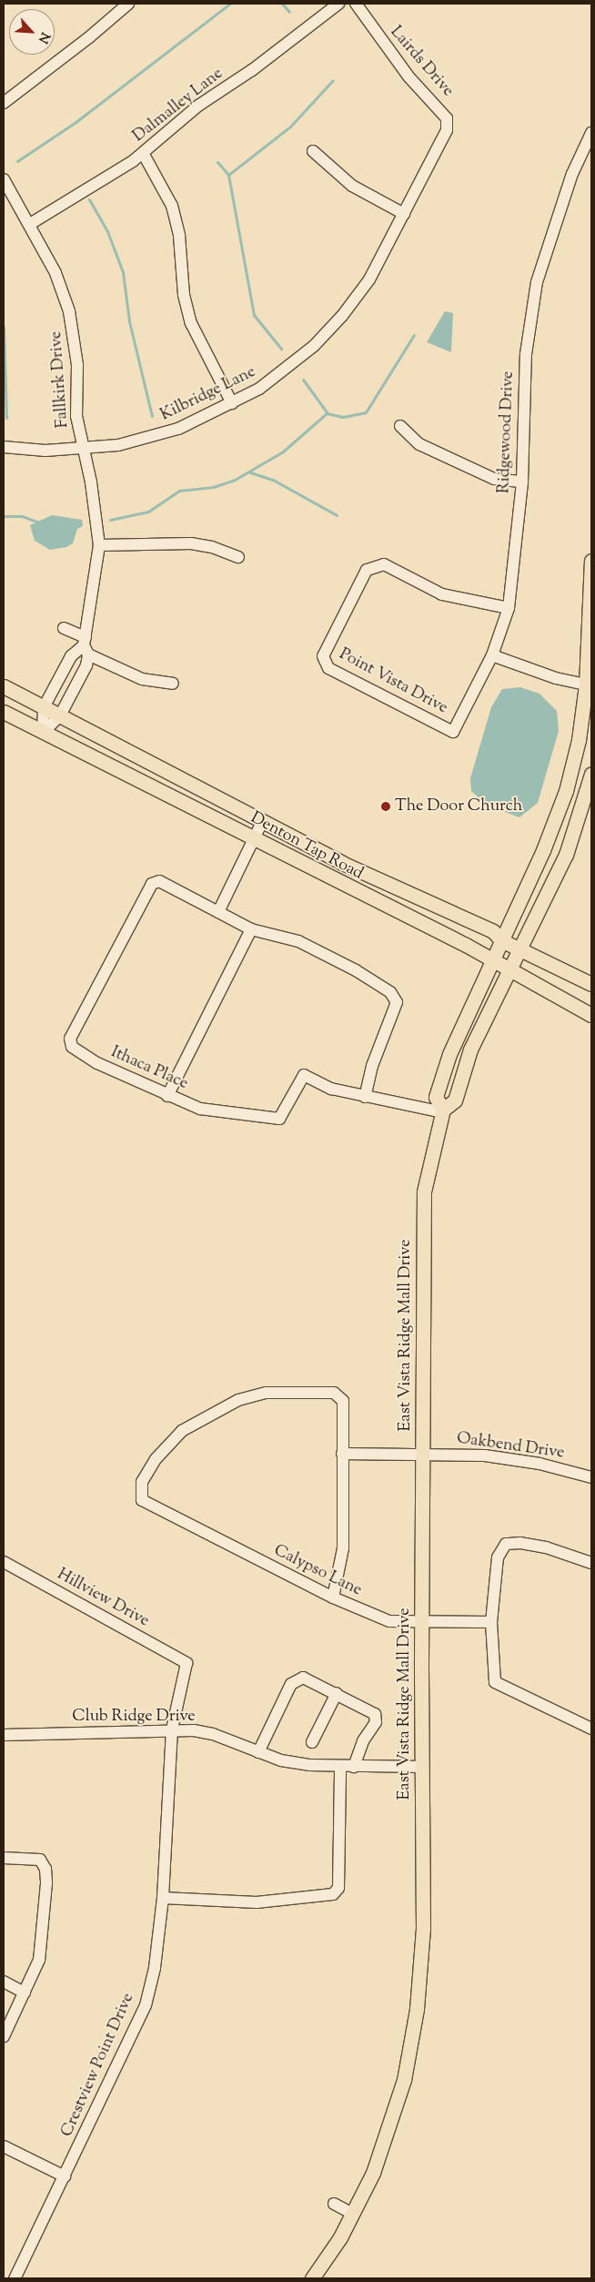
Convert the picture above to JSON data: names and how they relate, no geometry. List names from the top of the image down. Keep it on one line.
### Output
{"streets":{"main road":["Denton Tap Road","East Vista Ridge Mall Drive"],"street":["Lairds Drive","Dalmalley Lane","Fallkirk Drive","Kilbridge Lane","Ridgewood Drive","Point Vista Drive","Ithaca Place","Oakbend Drive","Calypso Lane","Hillview Drive","Club Ridge Drive","Crestview Point Drive"]},"crossings":[["Lairds Drive","Kilbridge Lane"],["Dalmalley Lane","Fallkirk Drive"],["Fallkirk Drive","Kilbridge Lane"],["Fallkirk Drive","Denton Tap Road"],["Ridgewood Drive","Point Vista Drive"],["Denton Tap Road","East Vista Ridge Mall Drive"],["Ithaca Place","East Vista Ridge Mall Drive"],["East Vista Ridge Mall Drive","Oakbend Drive"],["East Vista Ridge Mall Drive","Calypso Lane"],["East Vista Ridge Mall Drive","Club Ridge Drive"],["Oakbend Drive","Calypso Lane"],["Hillview Drive","Crestview Point Drive"],["Club Ridge Drive","Crestview Point Drive"]],"places":["The Door Church"],"north":"bottom right"}
